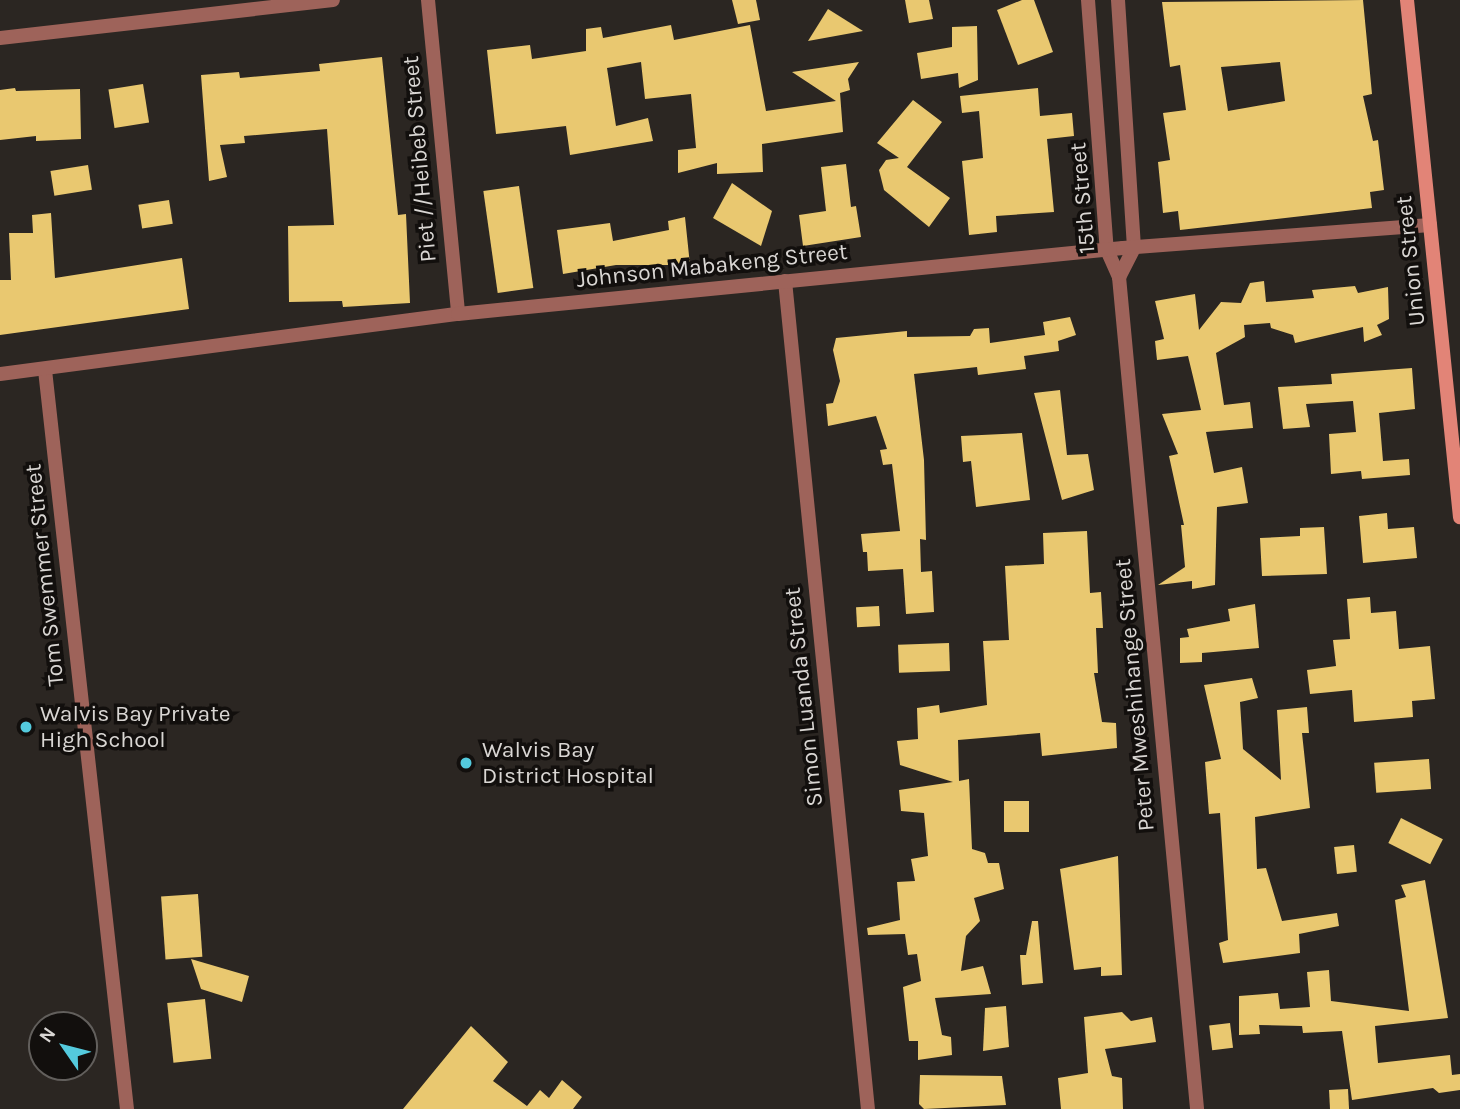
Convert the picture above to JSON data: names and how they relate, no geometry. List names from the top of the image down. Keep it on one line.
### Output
{"streets":{"main road":["Union Street"],"street":["Piet //Heibeb Street","15th Street","Johnson Mabakeng Street","Tom Swemmer Street","Peter Mweshihange Street","Simon Luanda Street"]},"crossings":[["Piet //Heibeb Street","Johnson Mabakeng Street"],["15th Street","Johnson Mabakeng Street"],["15th Street","Peter Mweshihange Street"],["Union Street","Johnson Mabakeng Street"],["Johnson Mabakeng Street","Tom Swemmer Street"],["Johnson Mabakeng Street","Simon Luanda Street"]],"places":["Walvis Bay Private High School","Walvis Bay District Hospital"],"north":"top left"}
